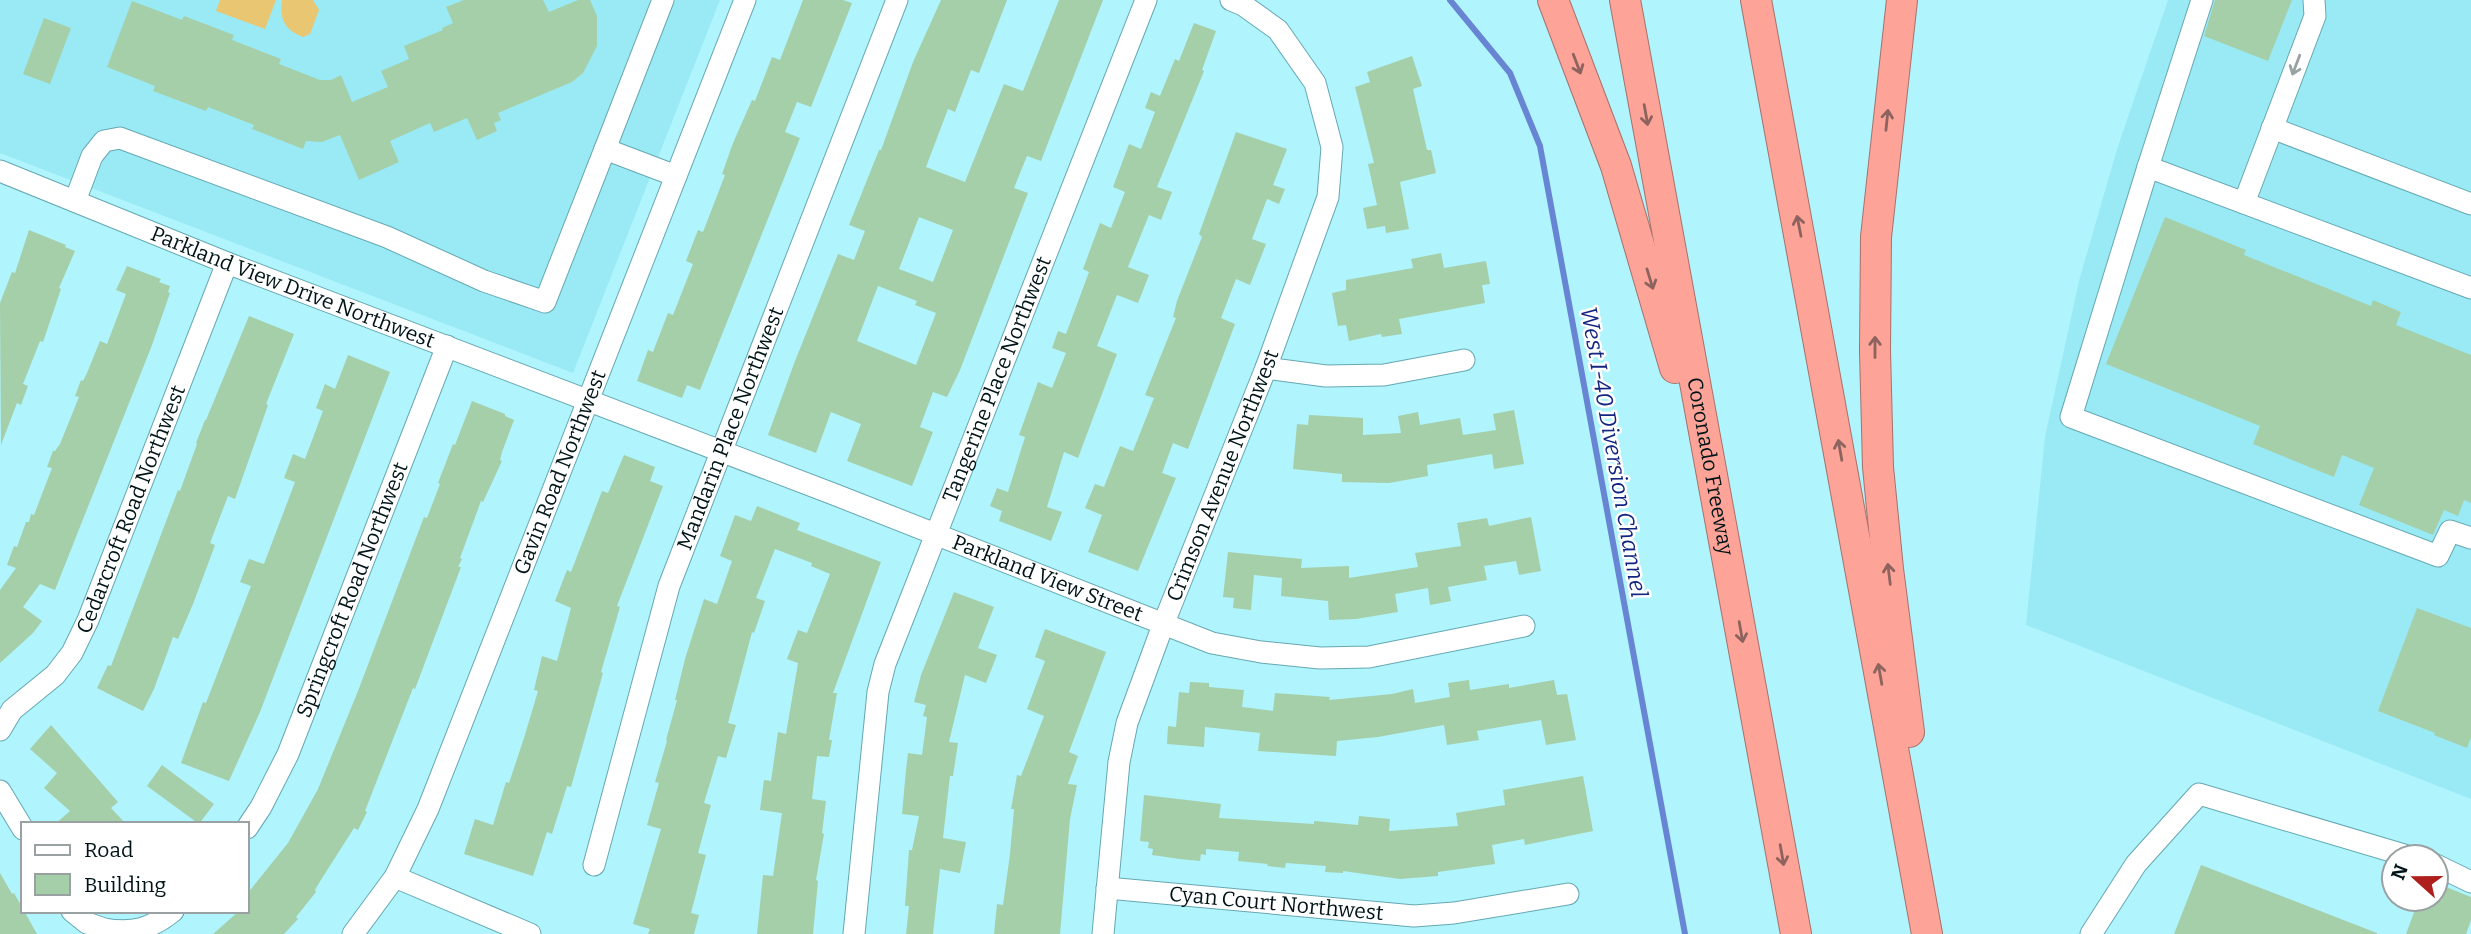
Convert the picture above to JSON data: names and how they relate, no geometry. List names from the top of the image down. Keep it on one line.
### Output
{"streets":{"highway":["Coronado Freeway"],"street":["Parkland View Drive Northwest","Tangerine Place Northwest","Mandarin Place Northwest","Gavin Road Northwest","Crimson Avenue Northwest","Cedarcroft Road Northwest","Parkland View Street","Springcroft Road Northwest","Cyan Court Northwest"]},"crossings":[["Parkland View Drive Northwest","Gavin Road Northwest"],["Parkland View Drive Northwest","Cedarcroft Road Northwest"],["Parkland View Drive Northwest","Parkland View Street"],["Parkland View Drive Northwest","Springcroft Road Northwest"],["Tangerine Place Northwest","Parkland View Street"],["Mandarin Place Northwest","Parkland View Street"],["Gavin Road Northwest","Parkland View Street"],["Crimson Avenue Northwest","Parkland View Street"],["Crimson Avenue Northwest","Cyan Court Northwest"]],"water":["West I-40 Diversion Channel"],"legend":["Road","Building"],"north":"left"}
